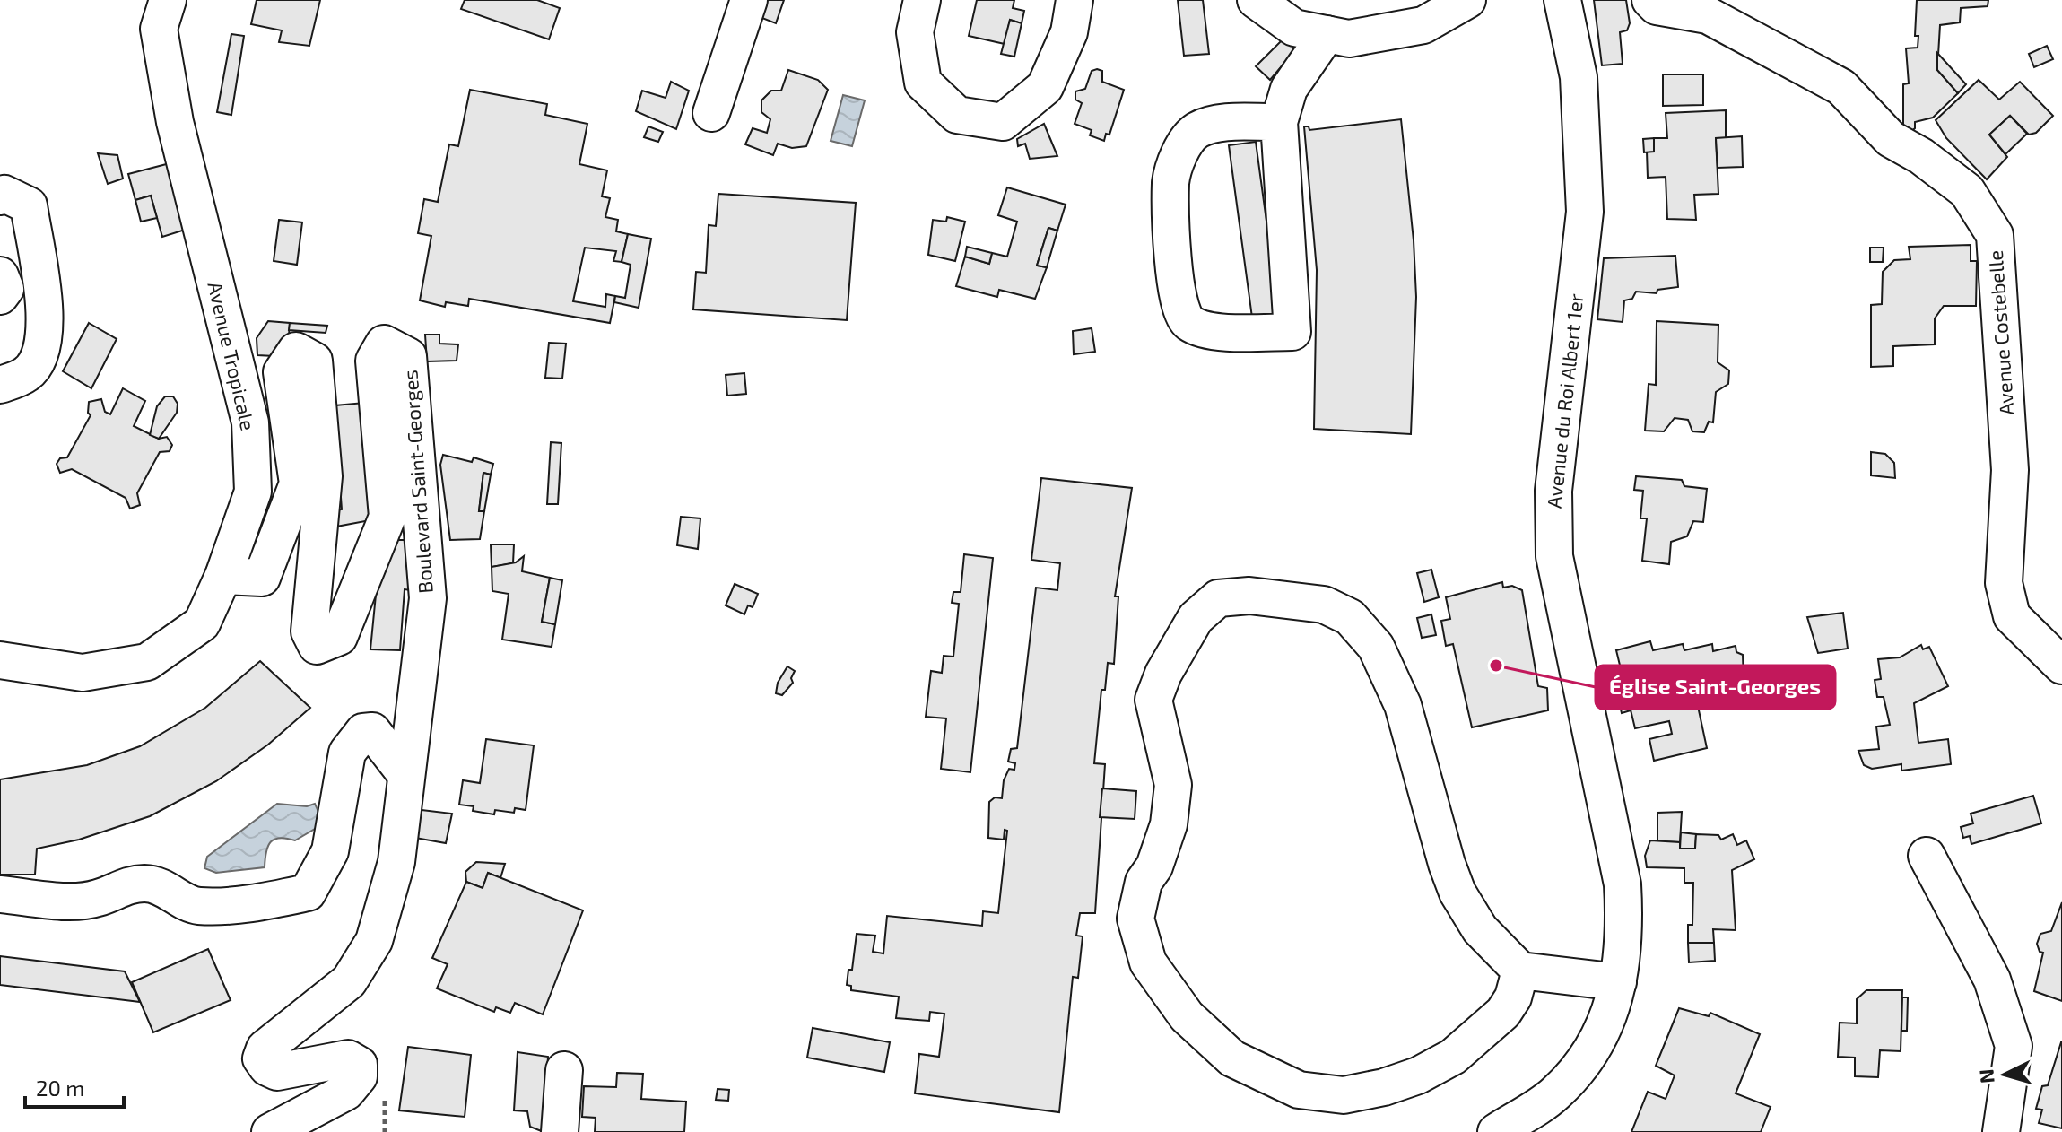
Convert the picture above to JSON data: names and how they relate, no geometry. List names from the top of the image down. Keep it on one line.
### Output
{"streets":{"street":["Avenue Costebelle","Avenue Tropicale","Avenue du Roi Albert 1er","Boulevard Saint-Georges"]},"crossings":[["Avenue Tropicale","Boulevard Saint-Georges"]],"places":["Église Saint-Georges"],"scale_bar":"20 m","north":"left"}
